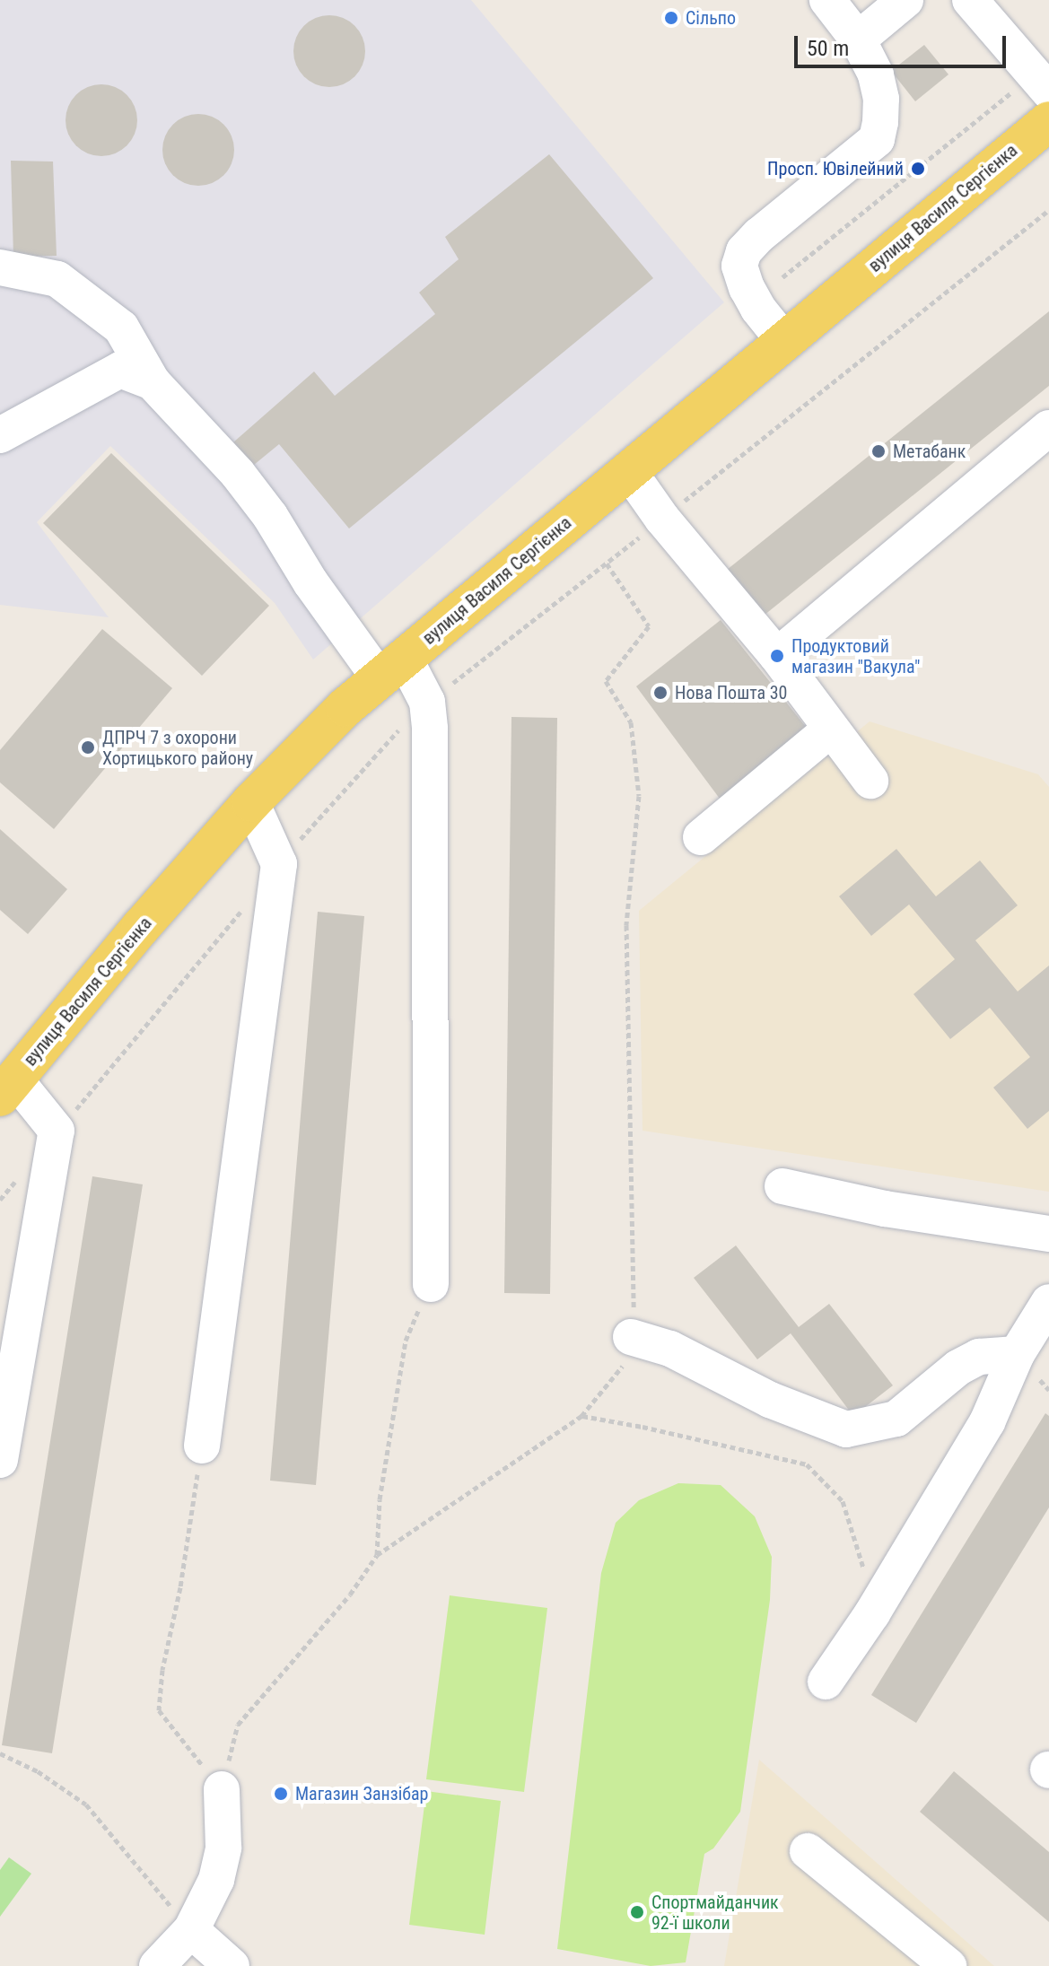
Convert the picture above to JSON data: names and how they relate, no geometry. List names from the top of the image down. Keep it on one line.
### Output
{"streets":{"main road":["вулиця Василя Сергієнка"]},"places":["Сільпо","Просп. Ювілейний","Метабанк","Продуктовий магазин \"Вакула\"","Нова Пошта 30","ДПРЧ 7 з охорони Хортицького району","Магазин Занзібар","Спортмайданчик 92-ї школи"],"scale_bar":"50 m"}
